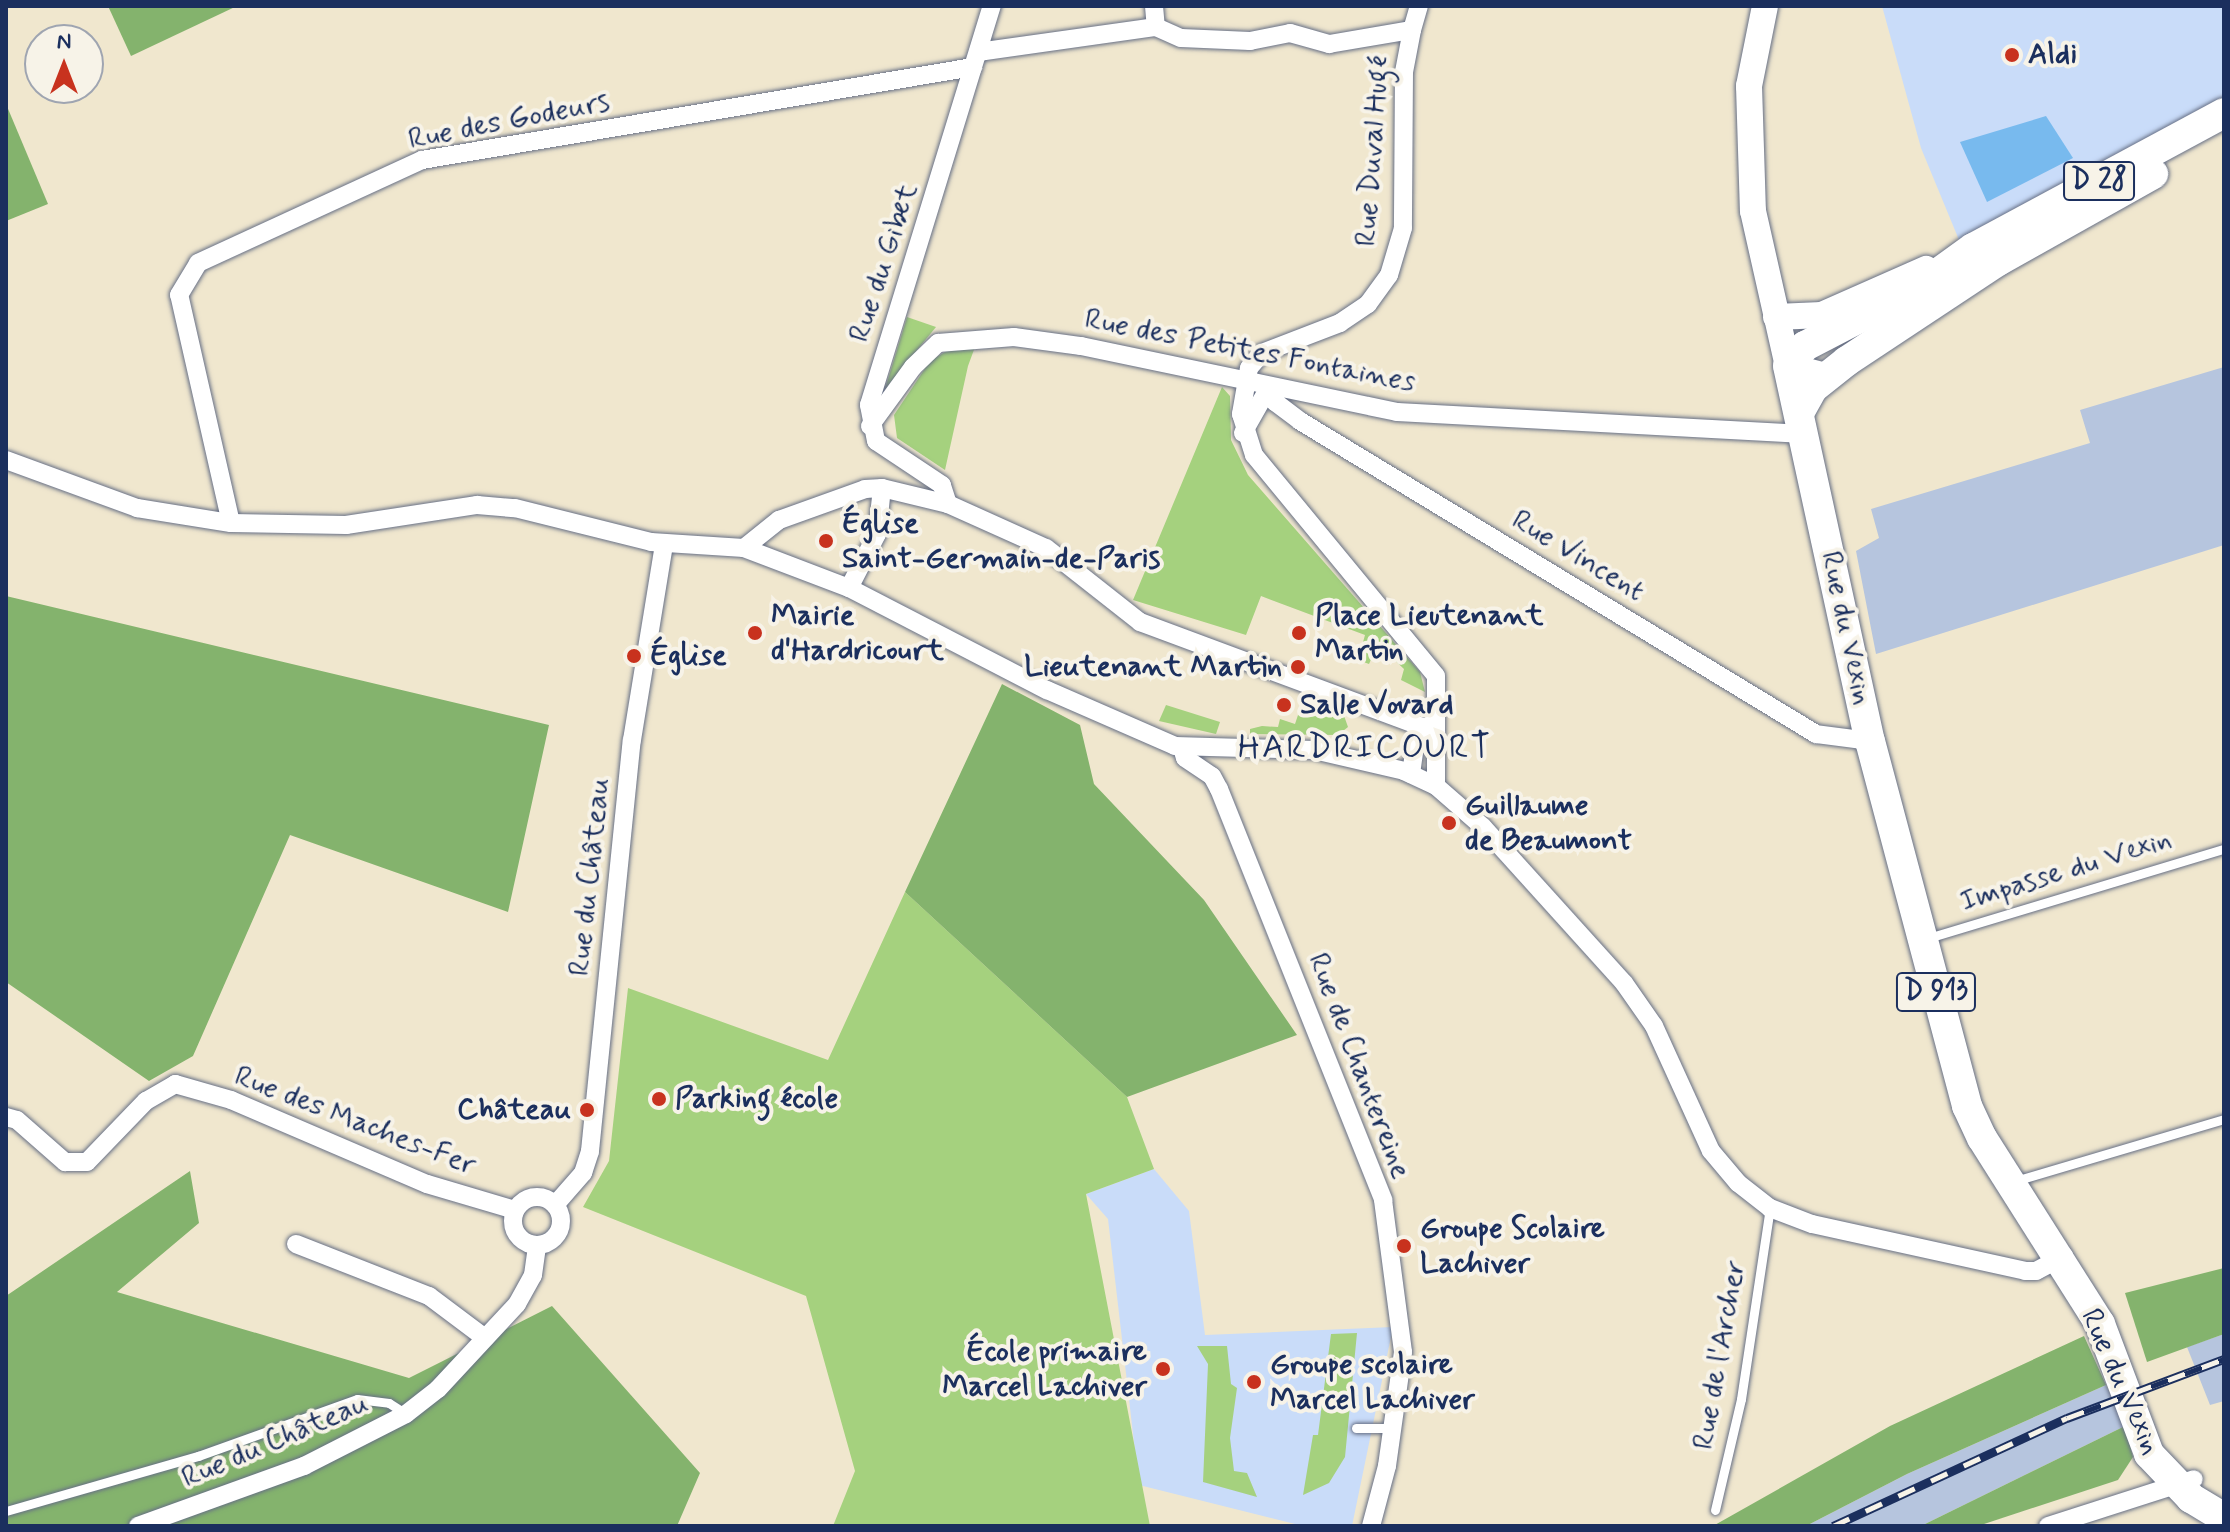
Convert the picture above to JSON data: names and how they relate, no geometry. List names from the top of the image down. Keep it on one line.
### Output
{"streets":{"main road":["D 28","Rue du Vexin","D 913"],"street":["Rue des Godeurs","Rue Duval Hugé","Rue du Gibet","Rue des Petites Fontaines","Rue Vincent","Rue du Château","Rue de Chantereine","Rue des Maches-Fer"],"lane":["Impasse du Vexin","Rue de l'Archer"]},"crossings":[["Rue des Godeurs","Rue du Gibet"],["Rue Duval Hugé","Rue des Petites Fontaines"],["D 28","Rue des Petites Fontaines"],["D 28","Rue du Vexin"],["Rue du Gibet","Rue des Petites Fontaines"],["Rue des Petites Fontaines","Rue Vincent"],["Rue des Petites Fontaines","Rue du Vexin"],["Rue Vincent","Rue du Vexin"],["Rue du Vexin","Impasse du Vexin"],["Rue du Château","Rue des Maches-Fer"]],"districts":["HARDRICOURT"],"places":["Aldi","Église Saint-Germain-de-Paris","Mairie d'Hardricourt","Place Lieutenant Martin","Église","Lieutenant Martin","Salle Vovard","Guillaume de Beaumont","Parking école","Château","Groupe Scolaire Lachiver","École primaire Marcel Lachiver","Groupe scolaire Marcel Lachiver"],"north":"top"}
